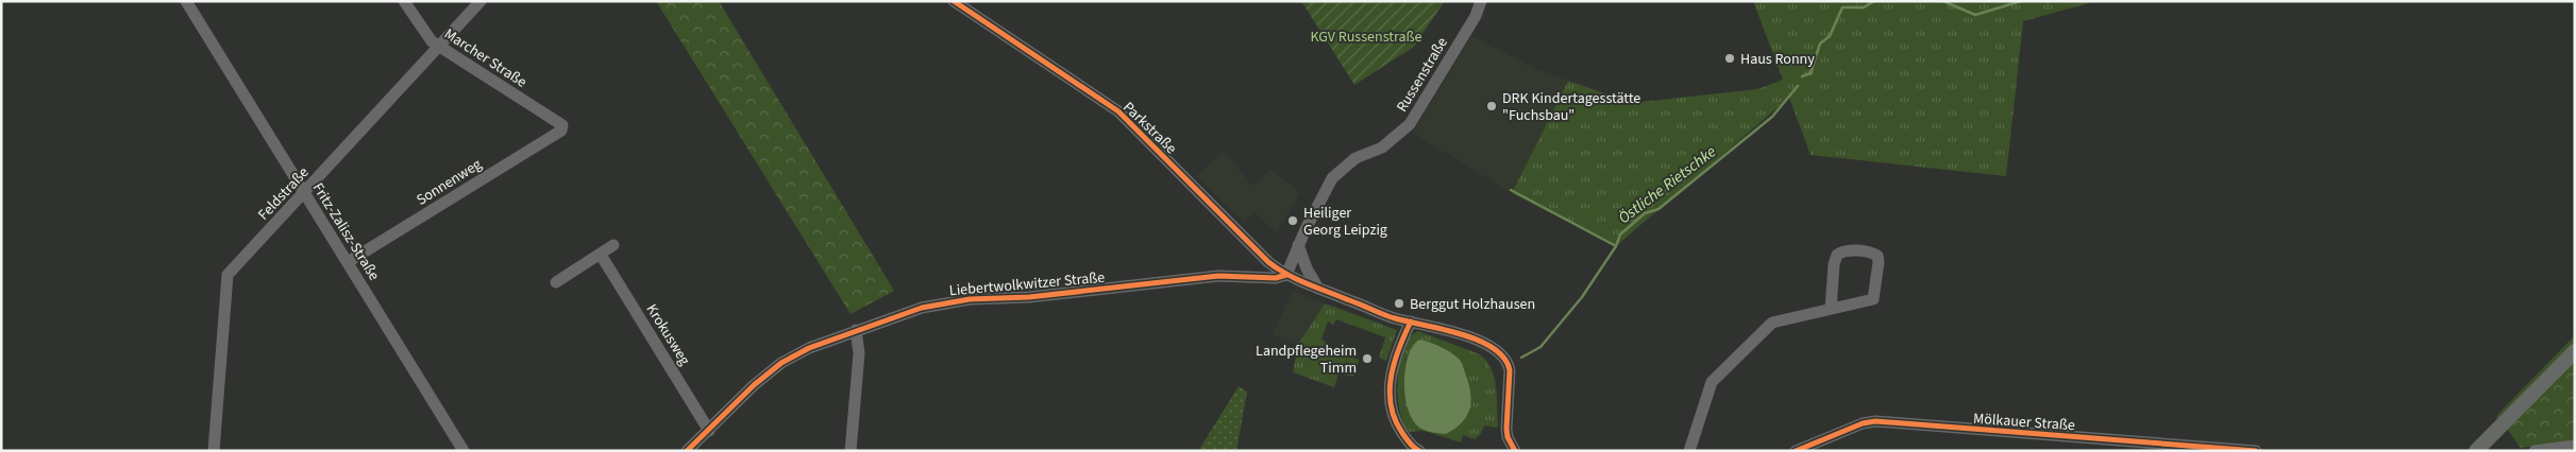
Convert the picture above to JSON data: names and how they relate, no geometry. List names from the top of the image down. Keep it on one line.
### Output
{"streets":{"street":["Marcher Straße","Russenstraße","Parkstraße","Sonnenweg","Feldstraße","Fritz-Zalisz-Straße","Liebertwolkwitzer Straße","Krokusweg","Mölkauer Straße"]},"crossings":[["Marcher Straße","Sonnenweg"],["Marcher Straße","Feldstraße"],["Russenstraße","Parkstraße"],["Russenstraße","Liebertwolkwitzer Straße"],["Parkstraße","Liebertwolkwitzer Straße"],["Sonnenweg","Fritz-Zalisz-Straße"],["Feldstraße","Fritz-Zalisz-Straße"],["Liebertwolkwitzer Straße","Krokusweg"]],"water":["Östliche Rietschke"],"parks":["KGV Russenstraße"],"places":["Haus Ronny","DRK Kindertagesstätte \"Fuchsbau\"","Heiliger Georg Leipzig","Berggut Holzhausen","Landpflegeheim Timm"]}
